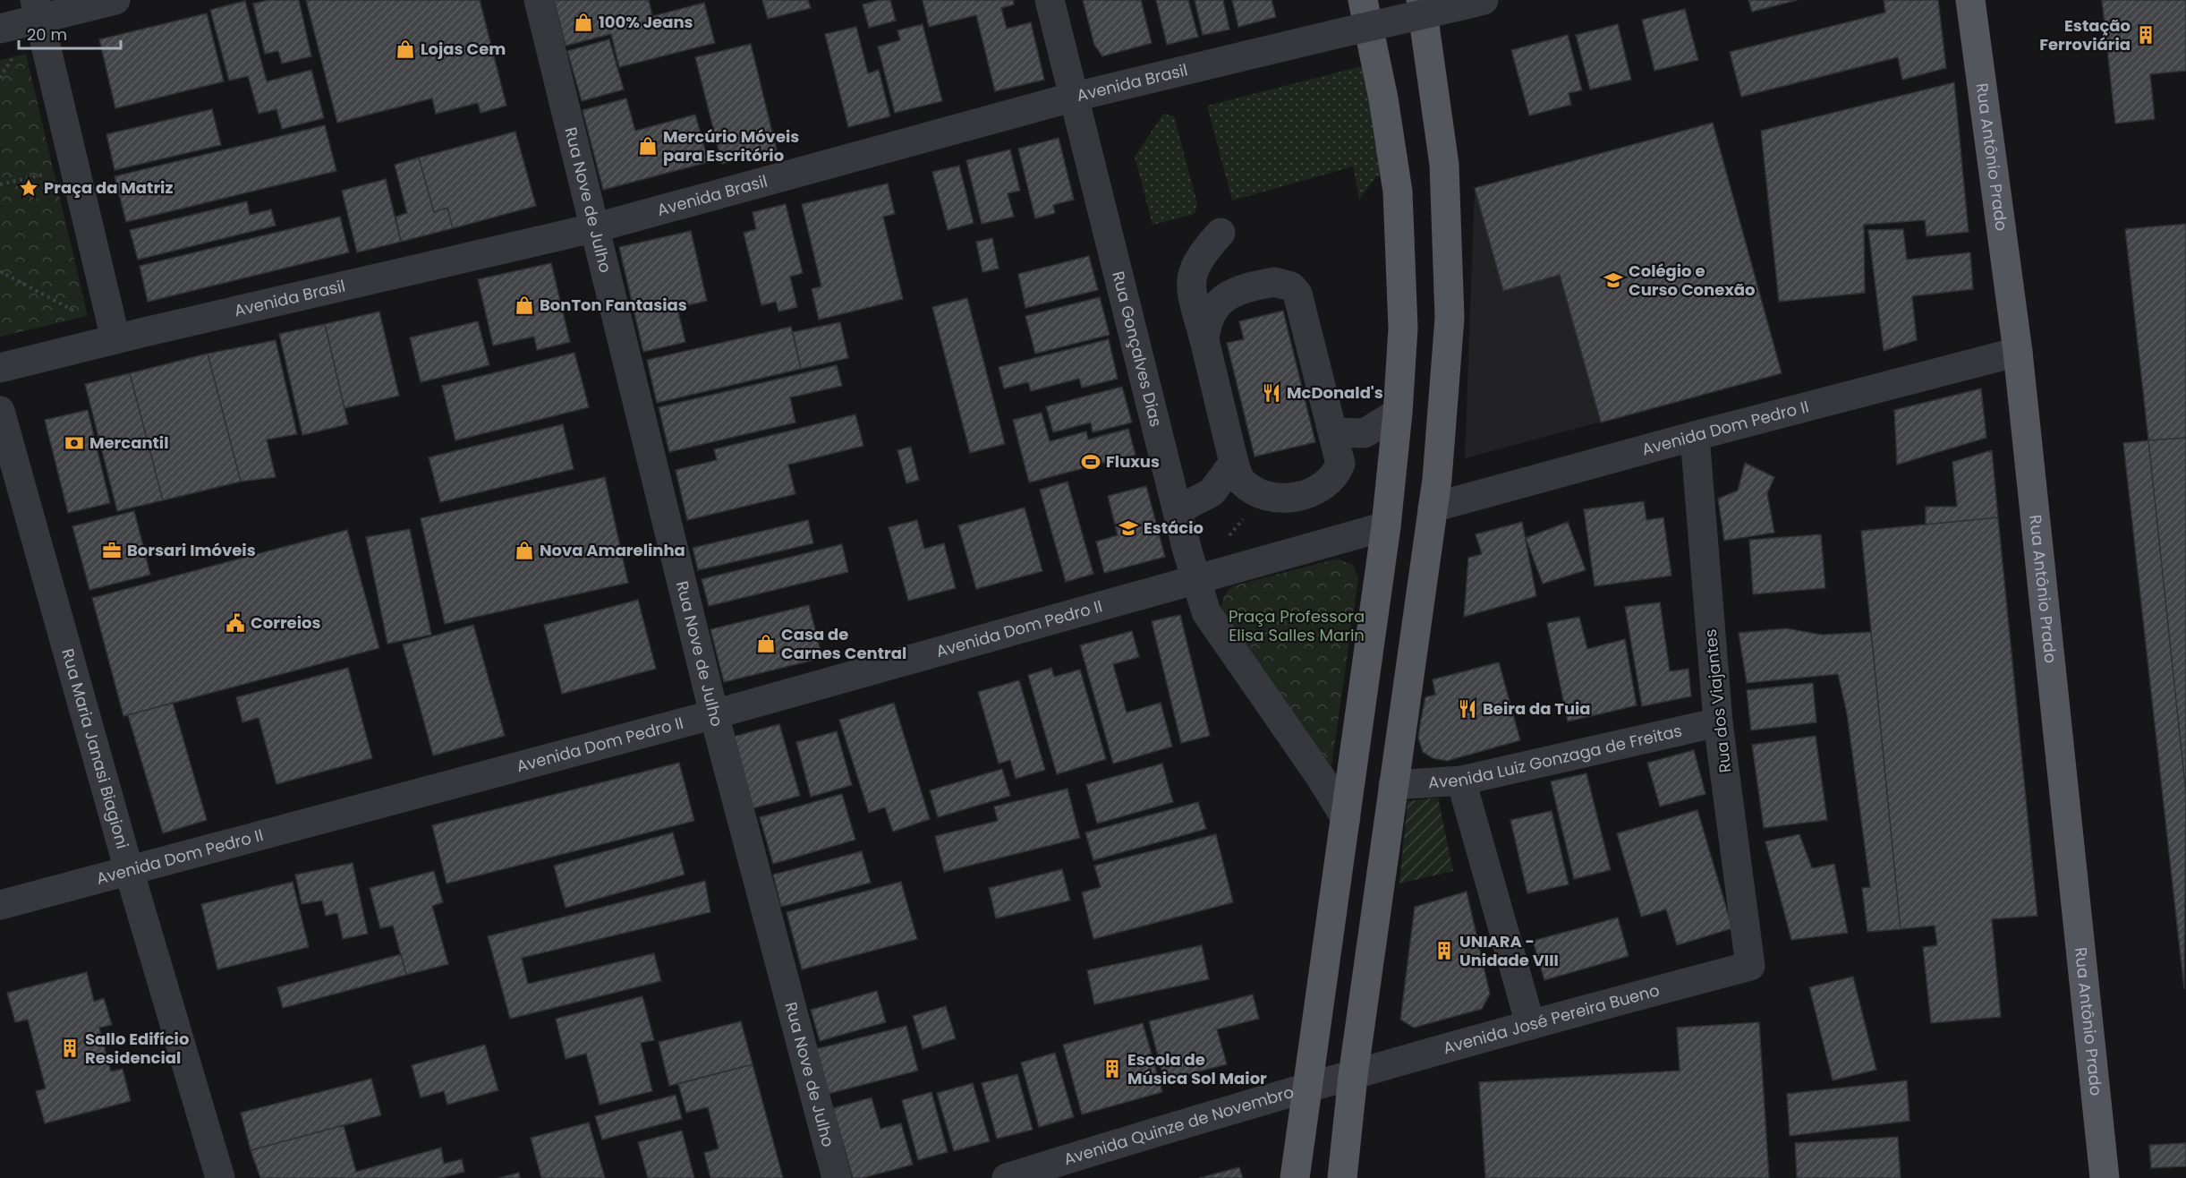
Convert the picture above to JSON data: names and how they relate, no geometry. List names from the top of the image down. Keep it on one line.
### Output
{"streets":{"main road":["Rua Antônio Prado"],"street":["Avenida Brasil","Rua Nove de Julho","Rua Gonçalves Dias","Avenida Dom Pedro II","Rua dos Viajantes","Rua Maria Janasi Biagioni","Avenida Luiz Gonzaga de Freitas","Avenida José Pereira Bueno","Avenida Quinze de Novembro"]},"crossings":[["Avenida Brasil","Rua Nove de Julho"],["Avenida Brasil","Rua Gonçalves Dias"],["Rua Antônio Prado","Avenida Dom Pedro II"],["Rua Nove de Julho","Avenida Dom Pedro II"],["Rua Gonçalves Dias","Avenida Dom Pedro II"],["Avenida Dom Pedro II","Rua dos Viajantes"],["Avenida Dom Pedro II","Rua Maria Janasi Biagioni"],["Rua dos Viajantes","Avenida Luiz Gonzaga de Freitas"],["Rua dos Viajantes","Avenida José Pereira Bueno"],["Avenida José Pereira Bueno","Avenida Quinze de Novembro"]],"parks":["Praça Professora Elisa Salles Marin"],"places":{"shop":["100% Jeans","Lojas Cem","Mercúrio Móveis para Escritório","BonTon Fantasias","Nova Amarelinha","Casa de Carnes Central"],"building":["Estação Ferroviária","UNIARA - Unidade VIII","Sallo Edifício Residencial","Escola de Música Sol Maior"],"place":["Praça da Matriz"],"school or university":["Colégio e Curso Conexão","Estácio"],"restaurant":["McDonald's","Beira da Tuia"],"bank":["Mercantil"],"sports":["Fluxus"],"office":["Borsari Imóveis"],"public building":["Correios"]},"scale_bar":"20 m"}
